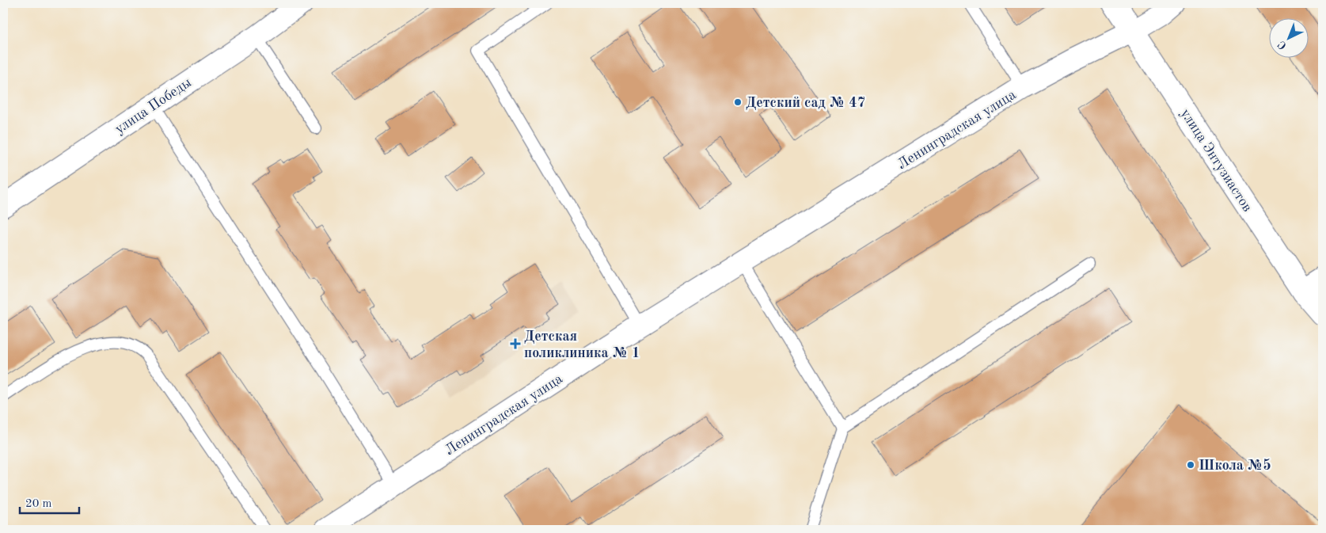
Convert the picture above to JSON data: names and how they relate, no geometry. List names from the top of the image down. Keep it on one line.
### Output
{"streets":{"street":["улица Победы","Ленинградская улица","улица Энтузиастов"]},"crossings":[["Ленинградская улица","улица Энтузиастов"]],"places":{"other":["Детский сад № 47","Школа №5"],"health":["Детская поликлиника № 1"]},"scale_bar":"20 m","north":"bottom left"}
